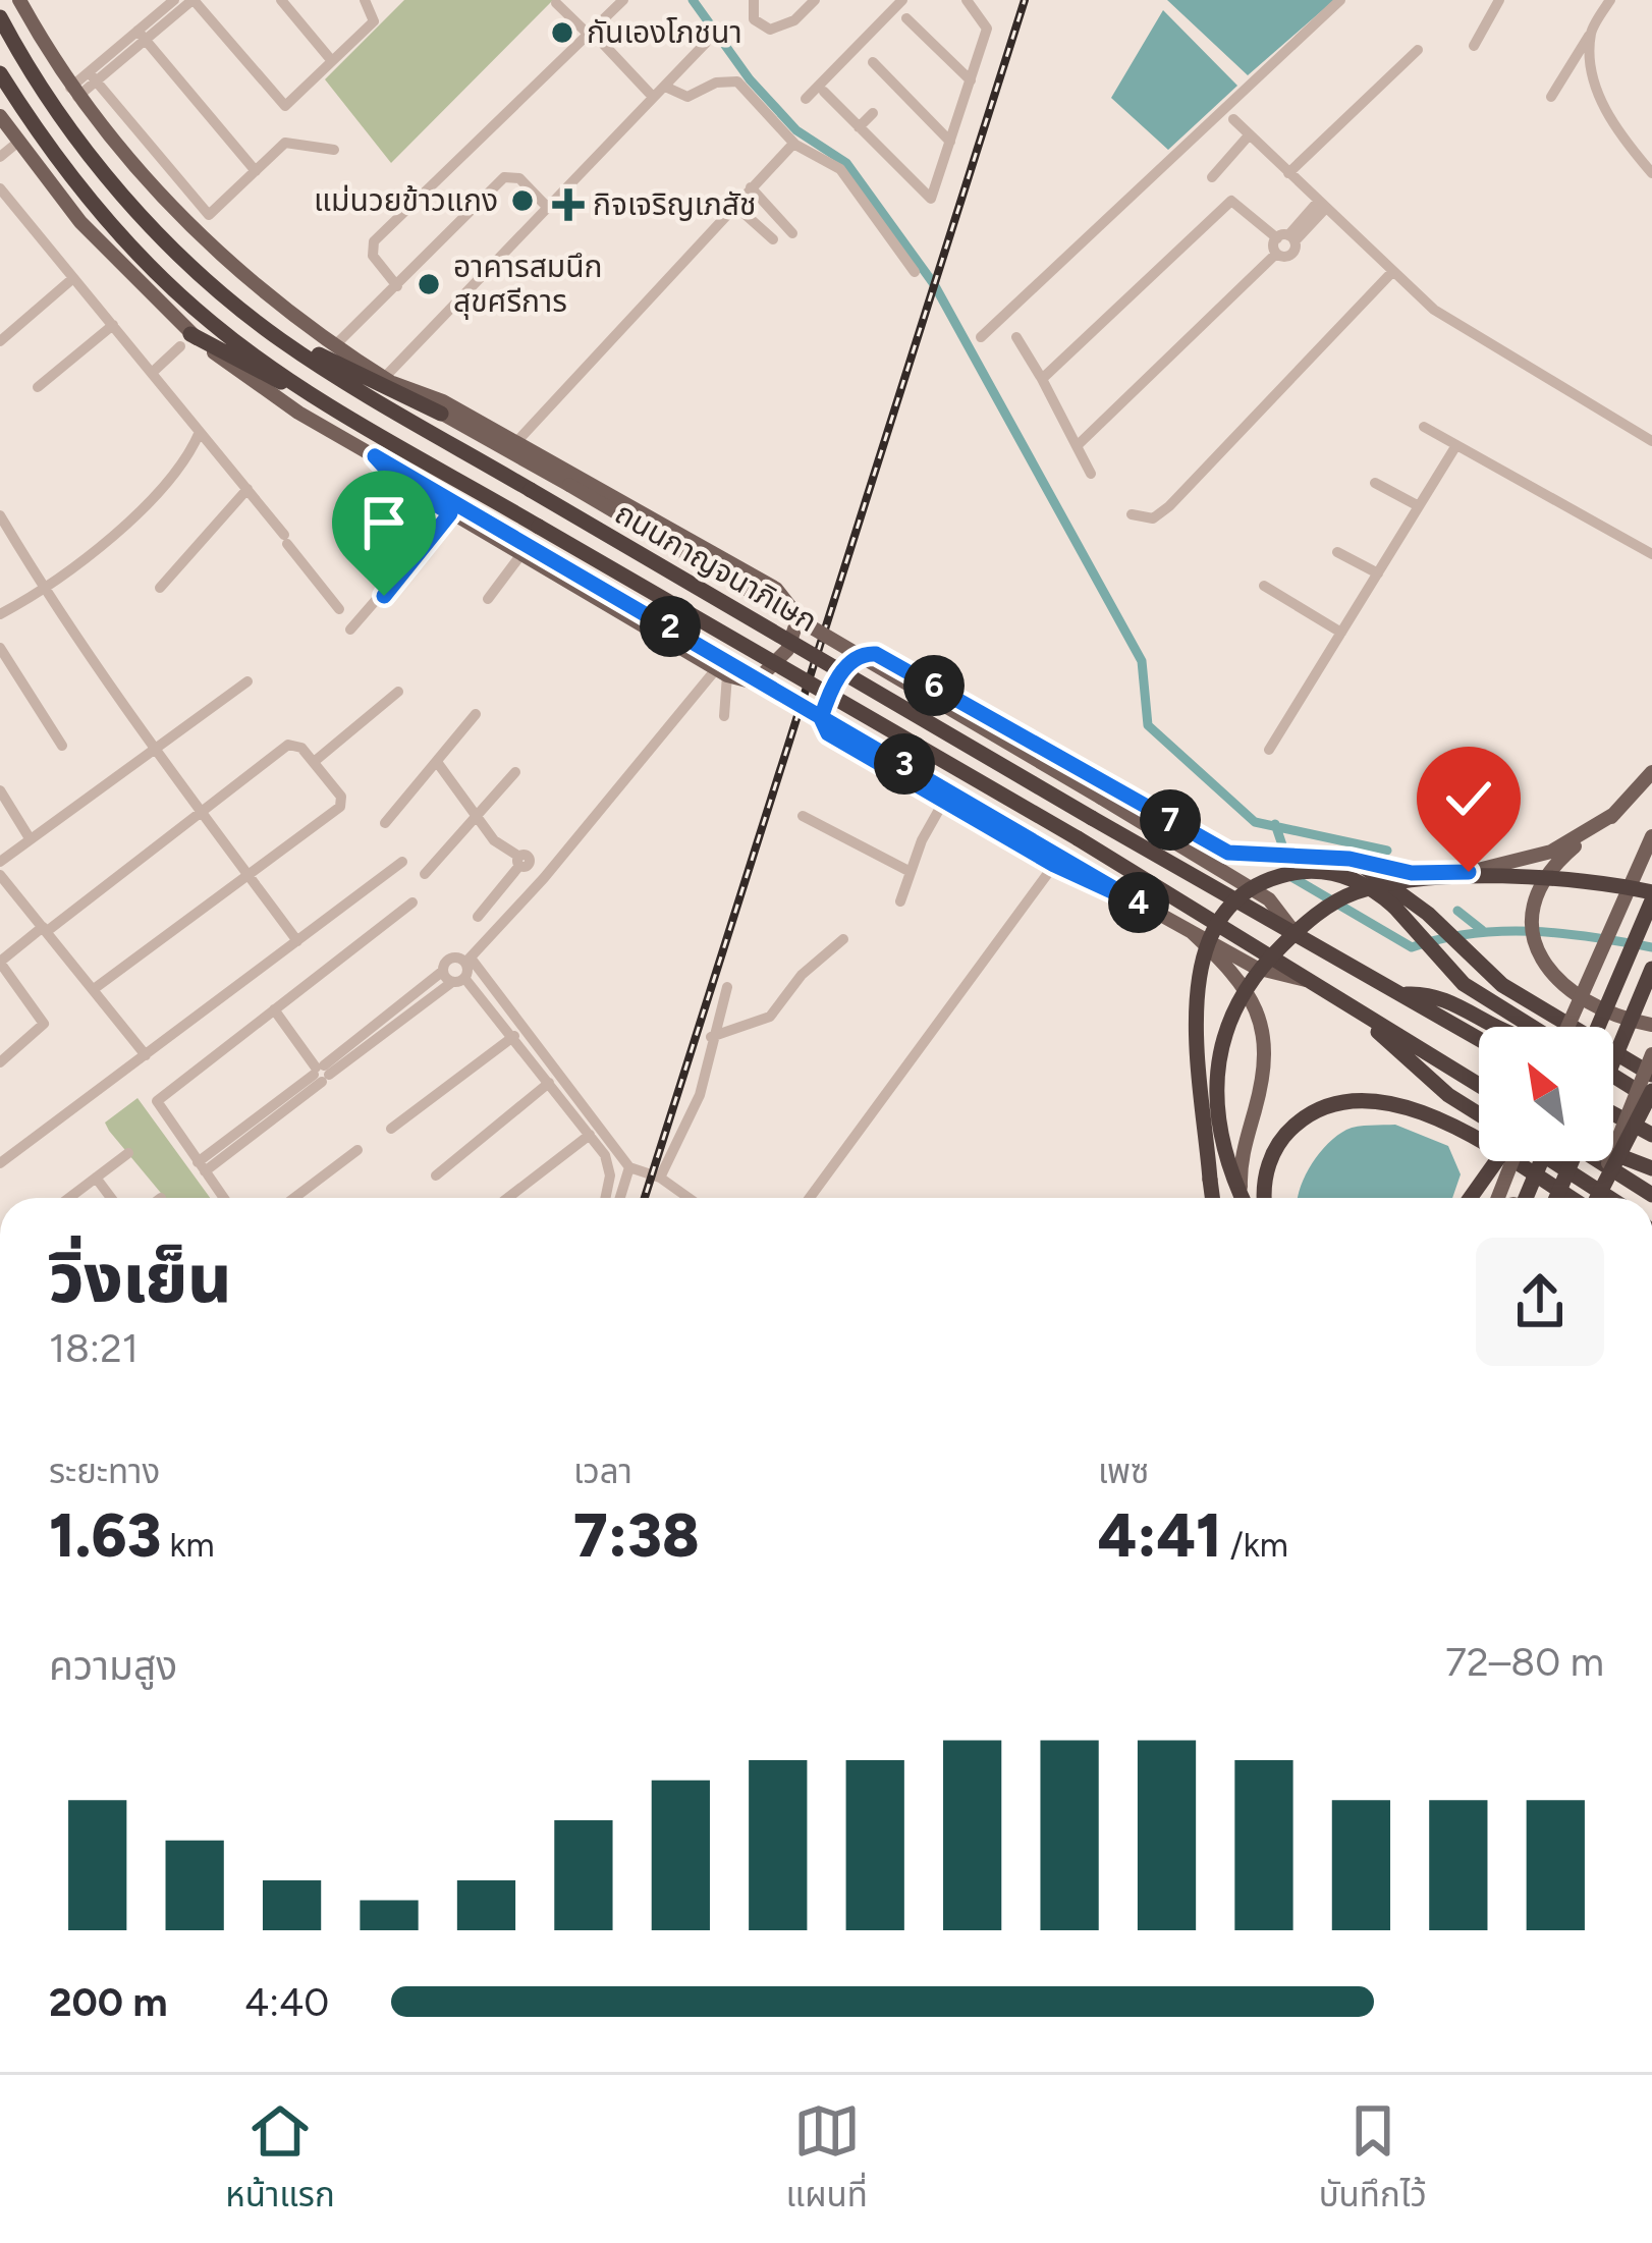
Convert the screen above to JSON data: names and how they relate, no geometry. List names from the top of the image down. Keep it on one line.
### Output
{"streets":{"highway":["ถนนกาญจนาภิเษก"]},"places":{"other":["กันเองโภชนา","แม่นวยข้าวแกง","อาคารสมนึก สุขศรีการ"],"health":["กิจเจริญเภสัช"]},"north":"top left","page":{"pins":["2","6","3","7","4"],"heading":["วิ่งเย็น","18:21"],"stats":[["ระยะทาง","1.63 km"],["เวลา","7:38"],["เพซ","4:41 /km"]],"chart":["ความสูง","72–80 m"],"list":[{"name":"200 m","note":"4:40"}],"tabs":["หน้าแรก","แผนที่","บันทึกไว้"]}}
